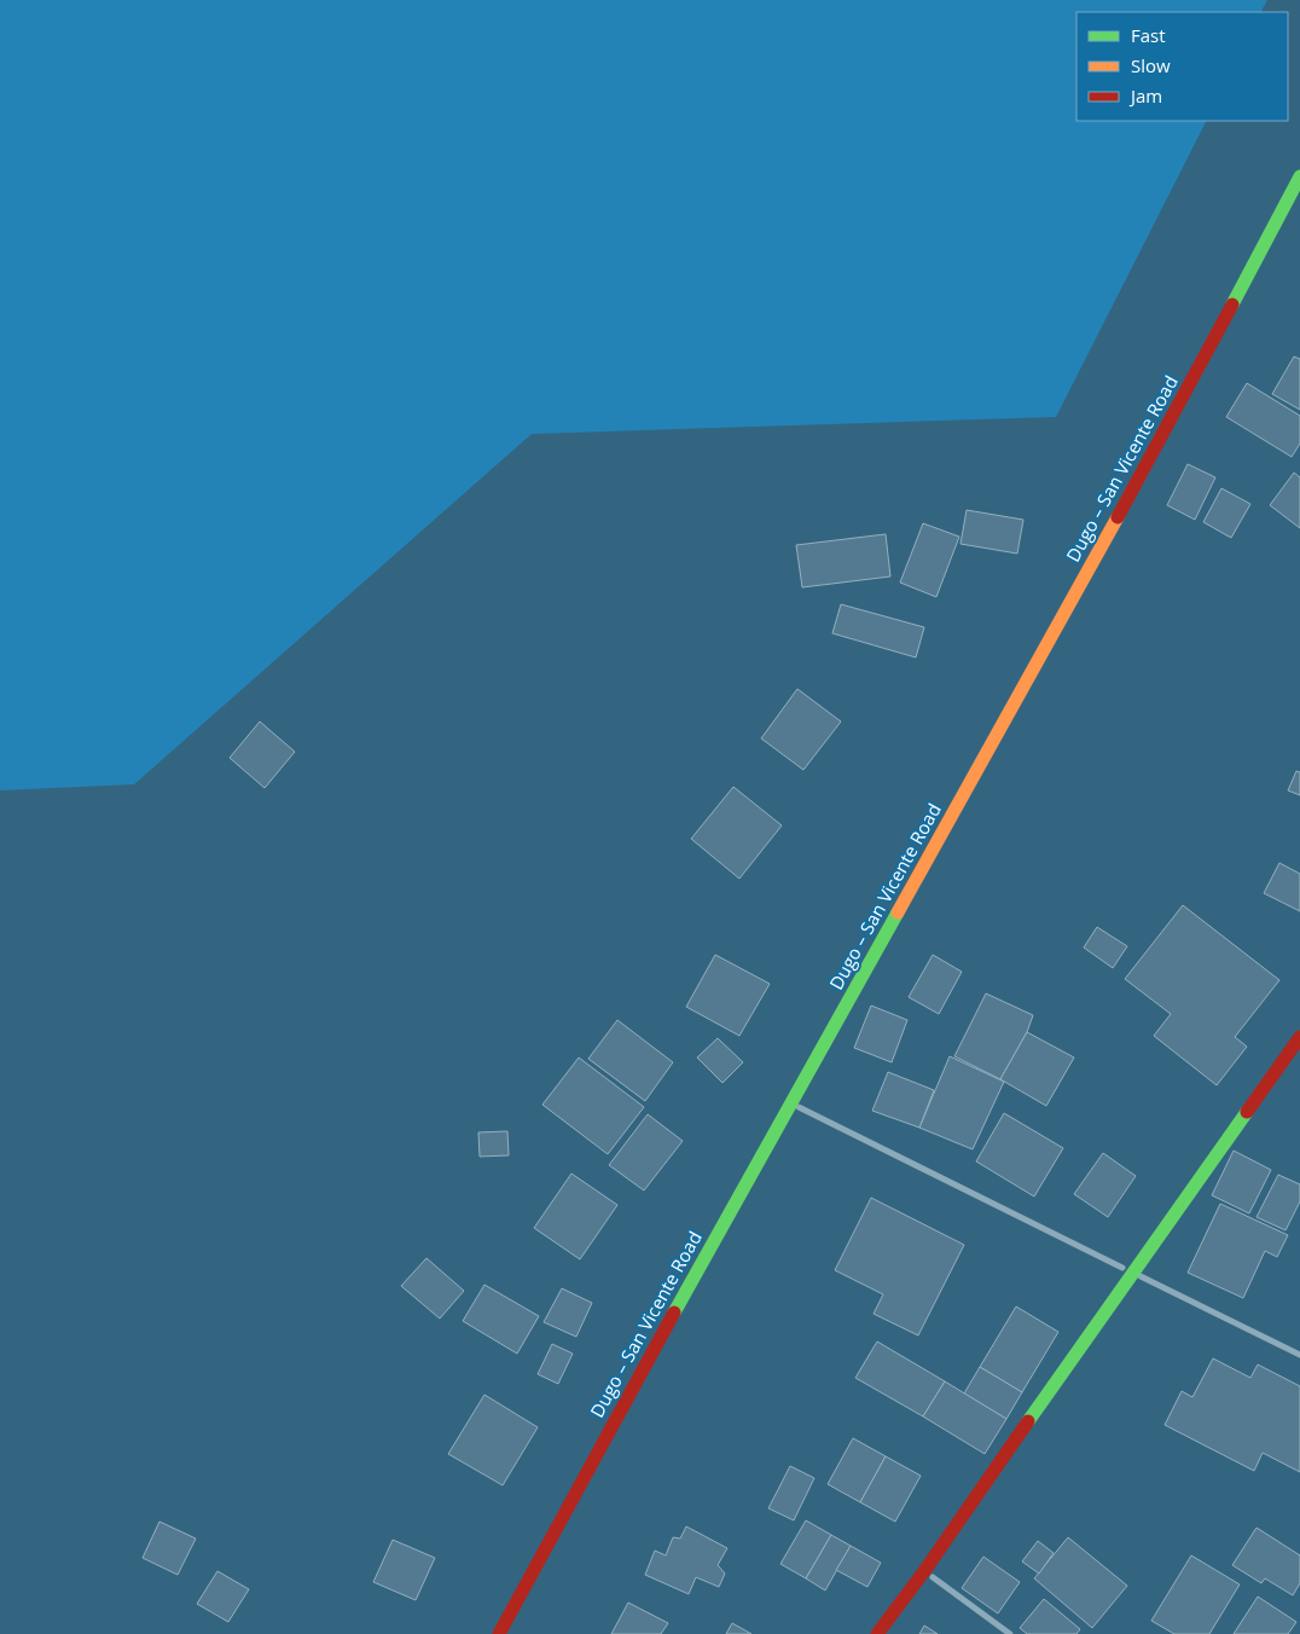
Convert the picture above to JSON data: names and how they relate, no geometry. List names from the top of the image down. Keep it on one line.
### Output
{"streets":{"main road":["Dugo – San Vicente Road"]},"legend":["Fast","Slow","Jam"]}
